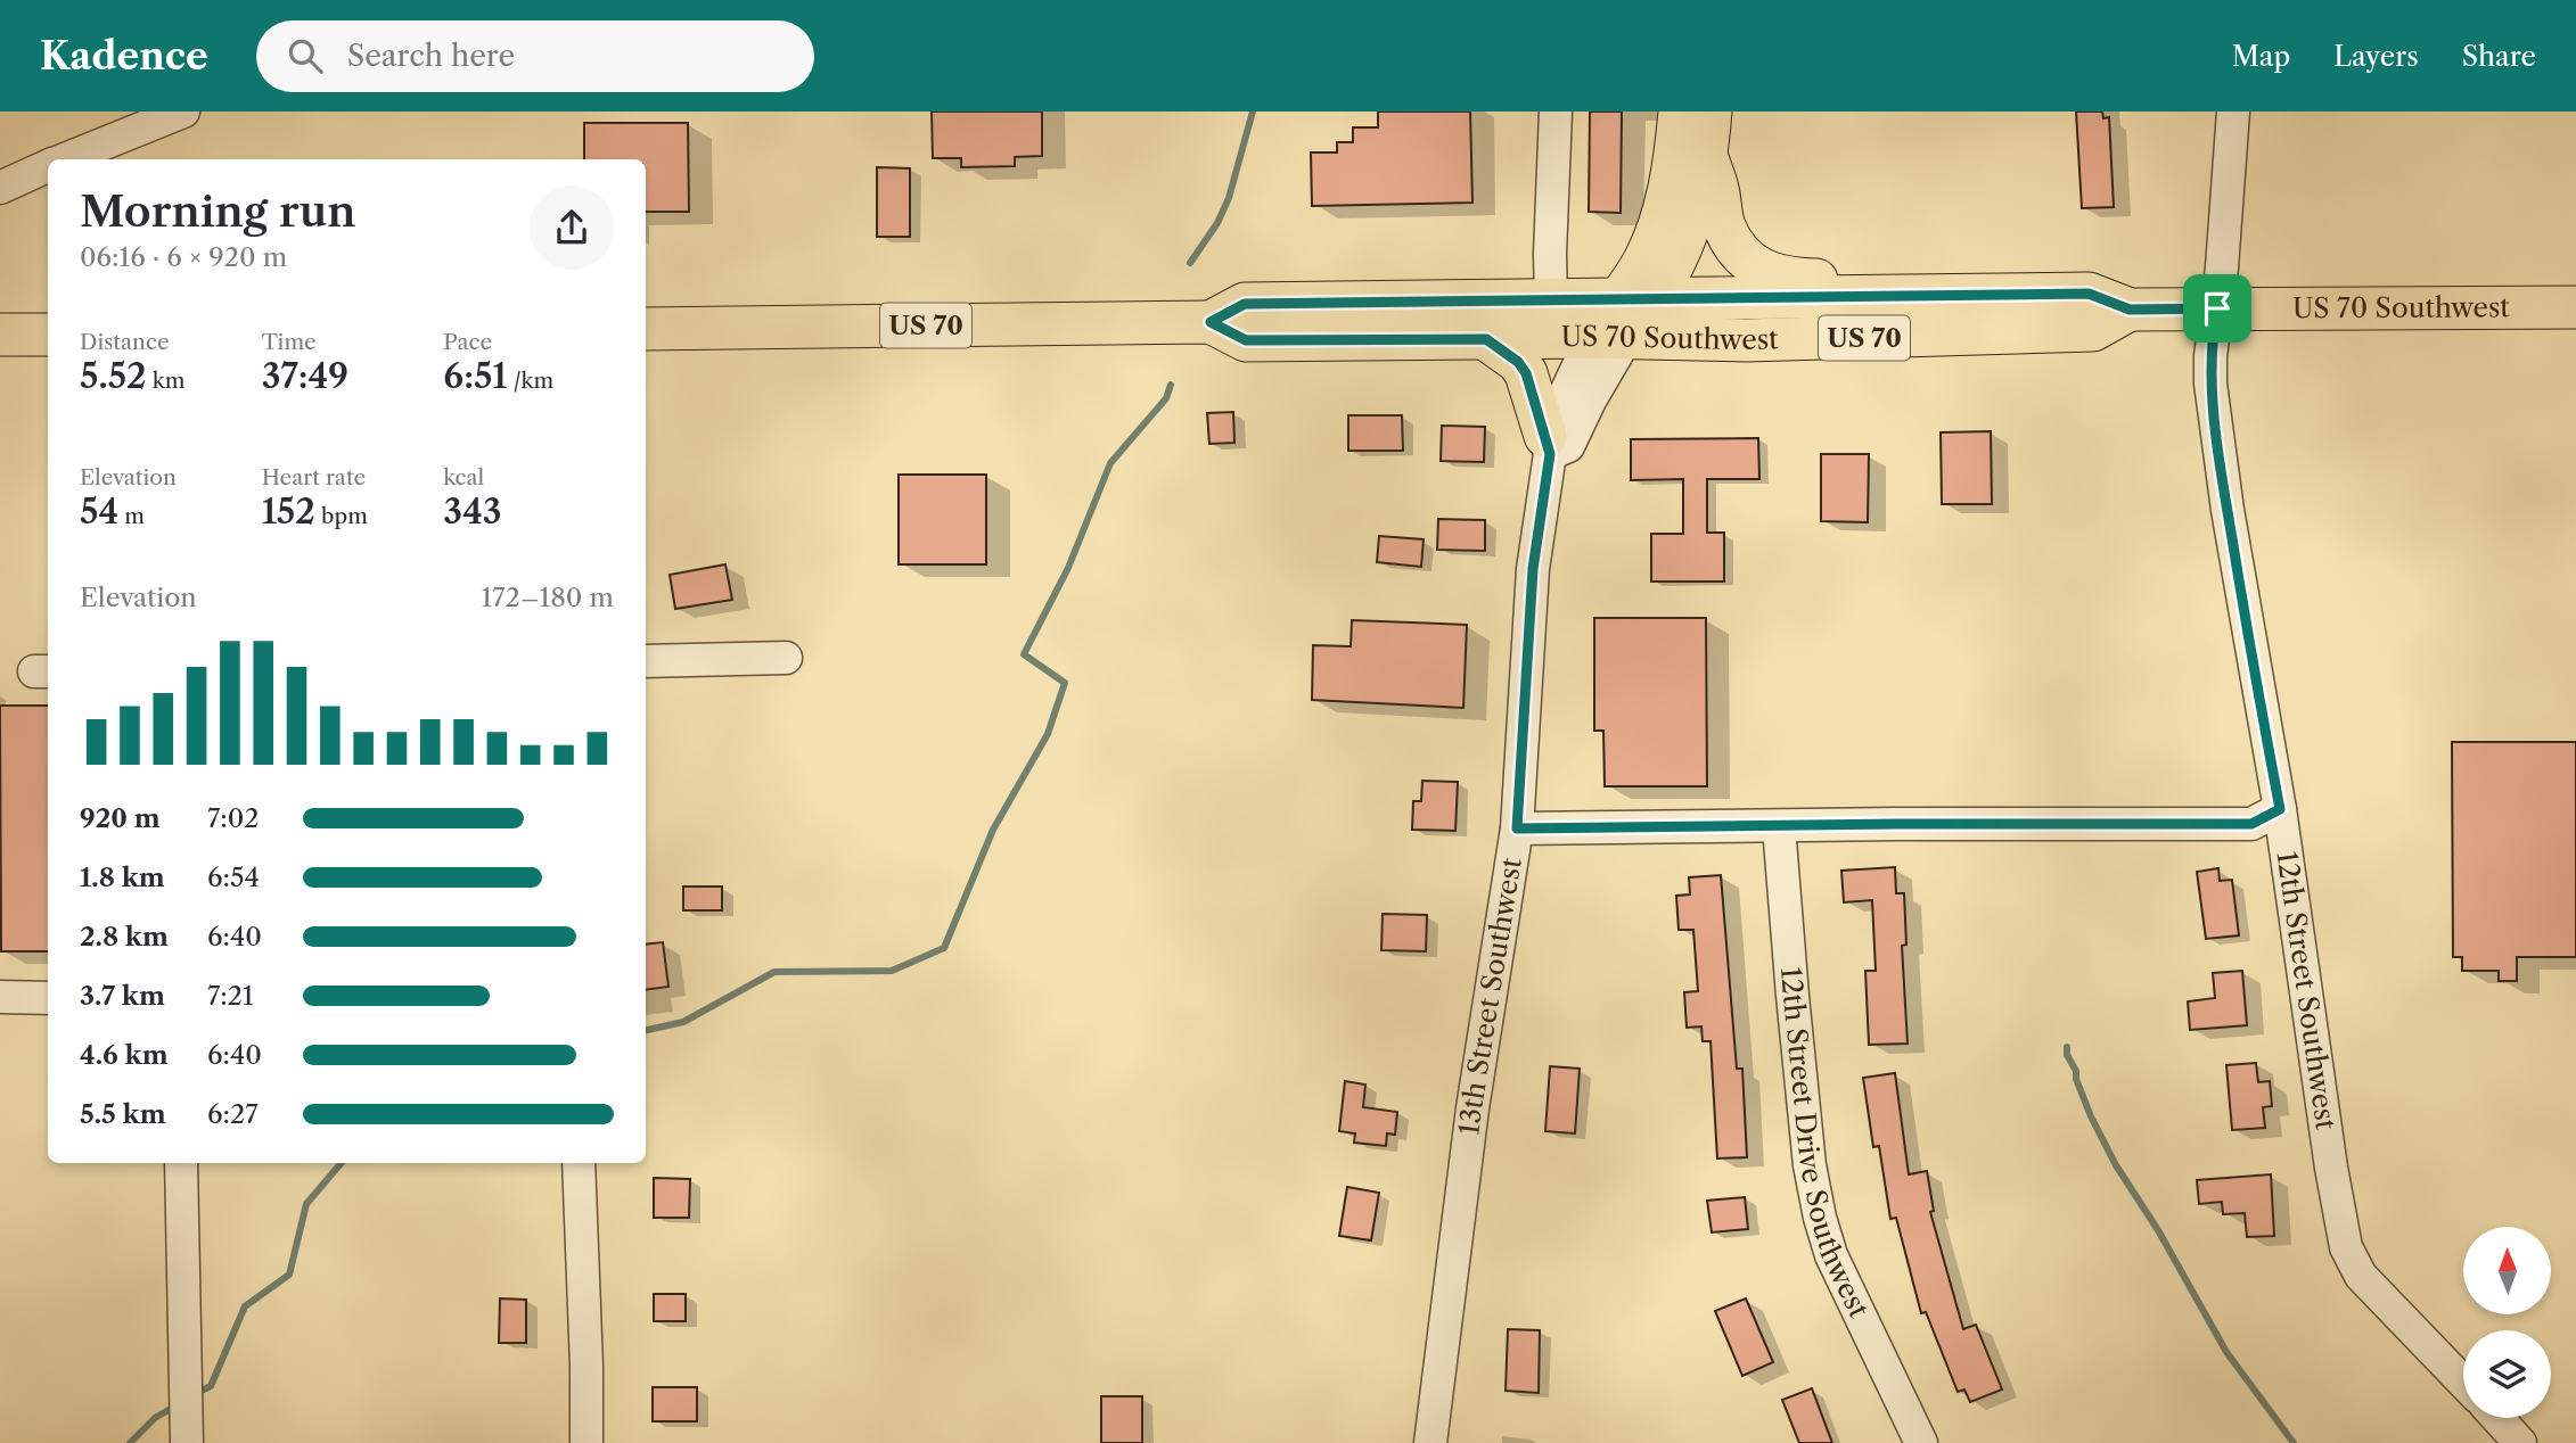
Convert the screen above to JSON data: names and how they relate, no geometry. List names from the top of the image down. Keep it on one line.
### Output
{"streets":{"main road":["US 70 Southwest","US 70","13th Street Southwest"],"street":["12th Street Southwest","12th Street Drive Southwest"]},"crossings":[["US 70 Southwest","12th Street Southwest"],["US 70 Southwest","13th Street Southwest"]],"north":"top","page":{"header":"Kadence","search":"Search here","nav":["Map","Layers","Share"],"heading":["Morning run","06:16 · 6 × 920 m"],"stats":[["Distance","5.52 km"],["Time","37:49"],["Pace","6:51 /km"],["Elevation","54 m"],["Heart rate","152 bpm"],["kcal","343"]],"chart":["Elevation","172–180 m"],"list":[{"name":"920 m","note":"7:02"},{"name":"1.8 km","note":"6:54"},{"name":"2.8 km","note":"6:40"},{"name":"3.7 km","note":"7:21"},{"name":"4.6 km","note":"6:40"},{"name":"5.5 km","note":"6:27"}]}}
